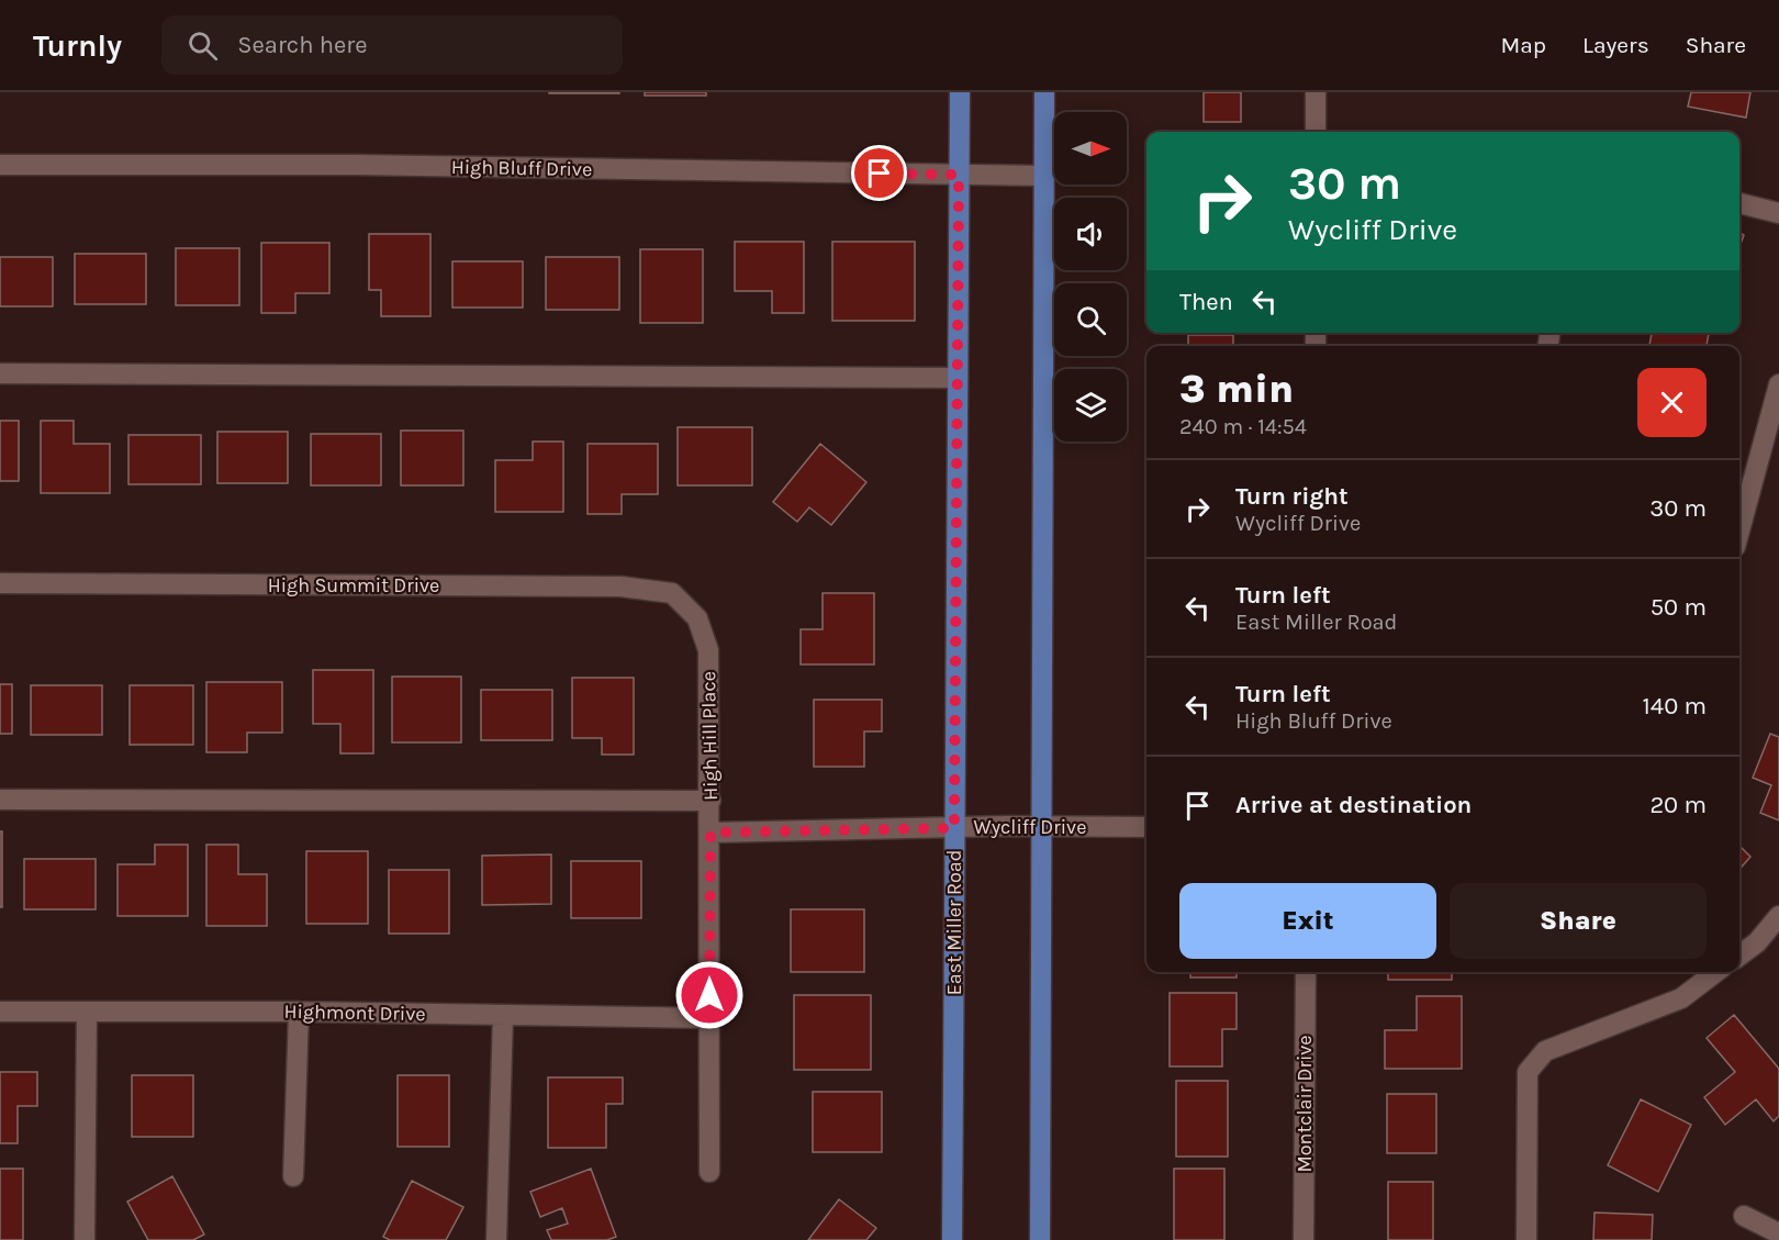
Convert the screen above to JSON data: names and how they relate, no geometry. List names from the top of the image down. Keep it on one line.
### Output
{"streets":{"main road":["East Miller Road"],"street":["High Bluff Drive","High Summit Drive","High Hill Place","Wycliff Drive","Highmont Drive","Montclair Drive"]},"crossings":[["High Bluff Drive","East Miller Road"],["High Summit Drive","High Hill Place"],["High Hill Place","Wycliff Drive"],["High Hill Place","Highmont Drive"],["Wycliff Drive","East Miller Road"]],"north":"right","page":{"header":"Turnly","search":"Search here","nav":["Map","Layers","Share"],"turn":["30 m","Wycliff Drive"],"then":"Then","heading":["3 min","240 m · 14:54"],"list":[{"name":"Turn right","note":"Wycliff Drive","value":"30 m"},{"name":"Turn left","note":"East Miller Road","value":"50 m"},{"name":"Turn left","note":"High Bluff Drive","value":"140 m"},{"name":"Arrive at destination","value":"20 m"}],"buttons":["Exit","Share"]}}
